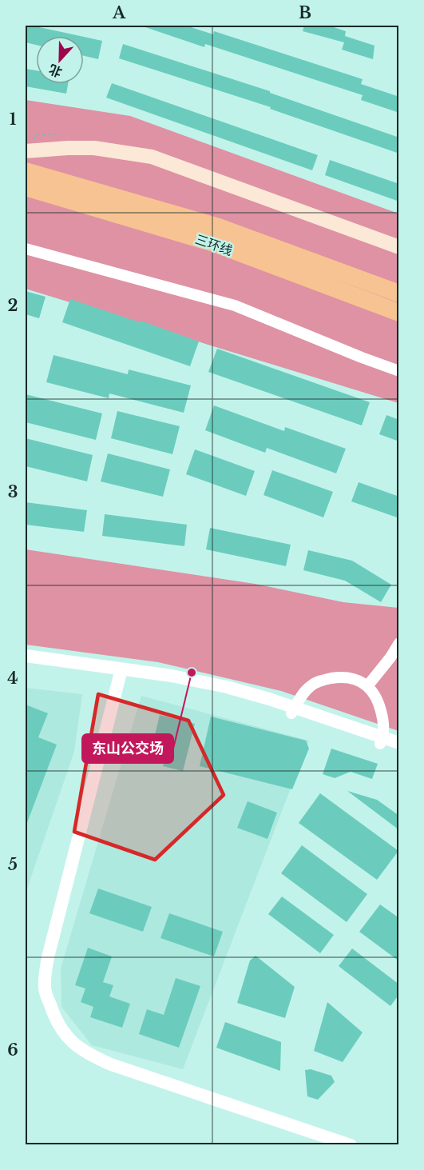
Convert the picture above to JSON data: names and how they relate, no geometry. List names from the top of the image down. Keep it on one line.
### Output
{"streets":{"highway":["三环线"]},"places":["东山公交场"],"north":"bottom","grid":{"columns":["A","B"],"rows":["1","2","3","4","5","6"]}}
